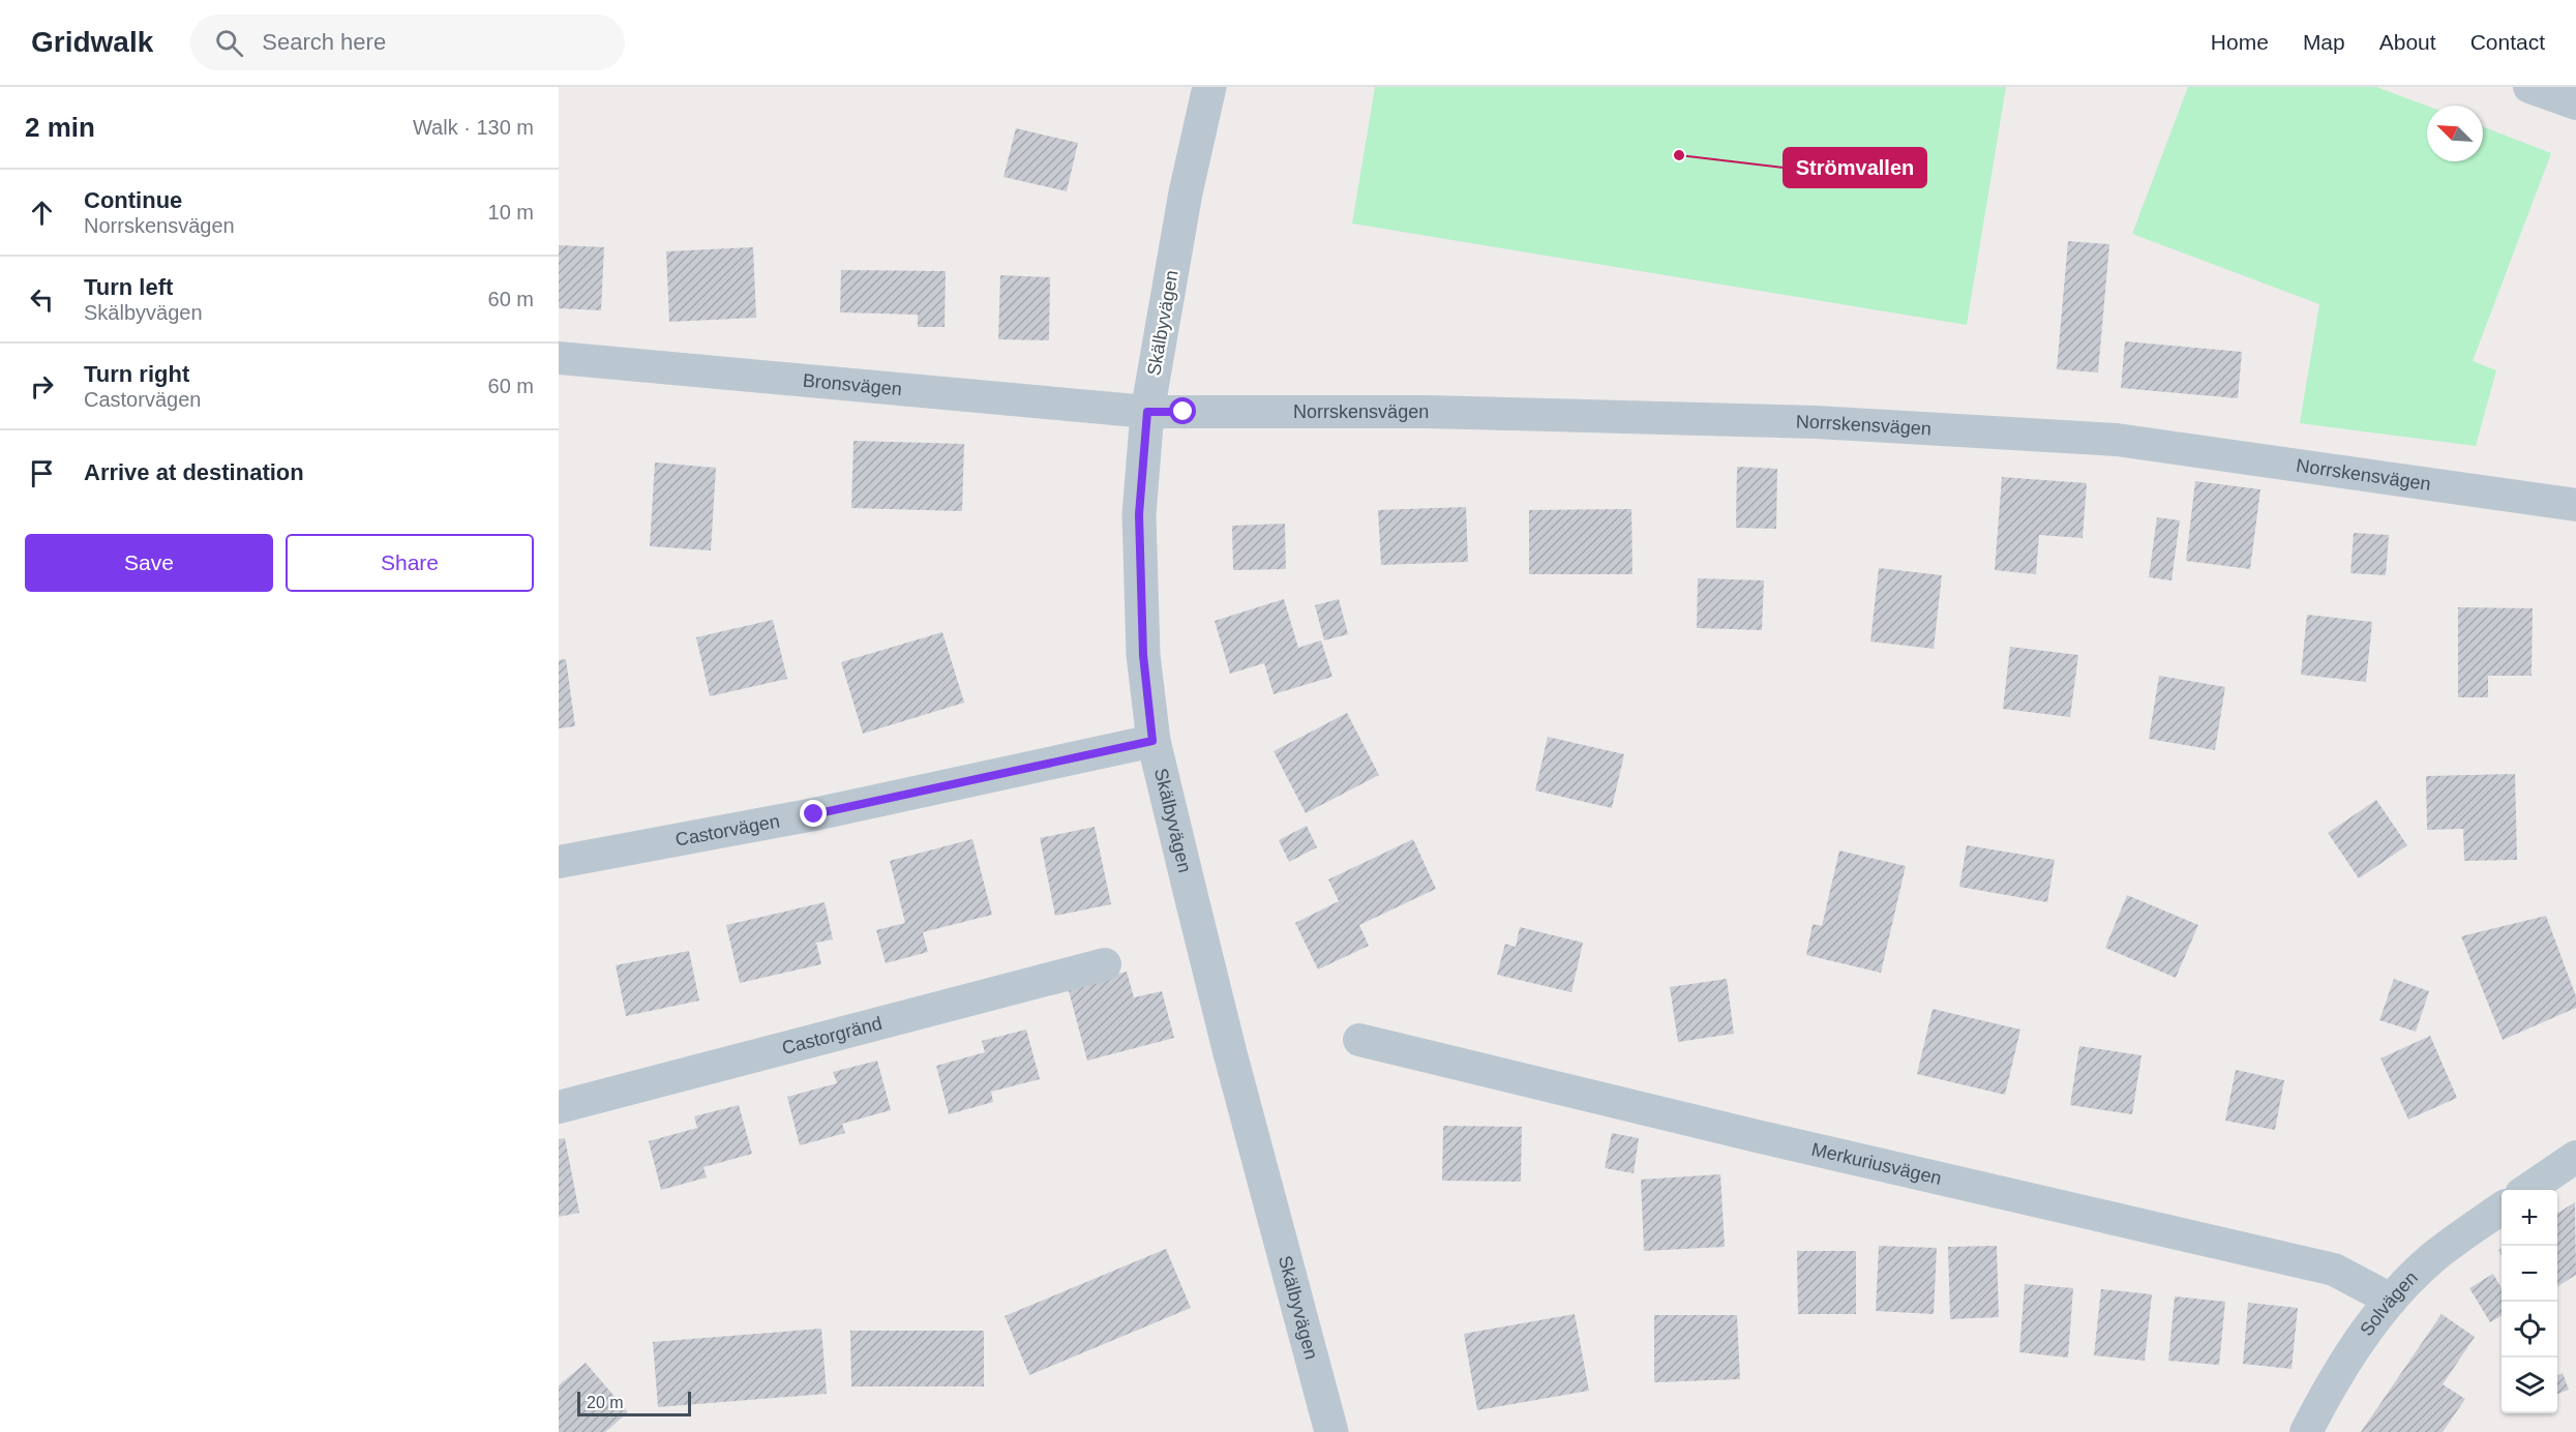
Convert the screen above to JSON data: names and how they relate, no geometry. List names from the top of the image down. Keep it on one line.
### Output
{"streets":{"street":["Skälbyvägen","Bronsvägen","Norrskensvägen","Castorvägen","Castorgränd","Merkuriusvägen","Solvägen"]},"crossings":[["Skälbyvägen","Bronsvägen"],["Skälbyvägen","Norrskensvägen"],["Skälbyvägen","Castorvägen"],["Bronsvägen","Norrskensvägen"],["Merkuriusvägen","Solvägen"]],"places":["Strömvallen"],"scale_bar":"20 m","north":"top left","page":{"header":"Gridwalk","search":"Search here","nav":["Home","Map","About","Contact"],"heading":["2 min","Walk · 130 m"],"list":[["Continue","Norrskensvägen","10 m"],["Turn left","Skälbyvägen","60 m"],["Turn right","Castorvägen","60 m"],"Arrive at destination"],"buttons":["Save","Share"],"map_buttons":["+","−"],"scale":"20 m"}}
